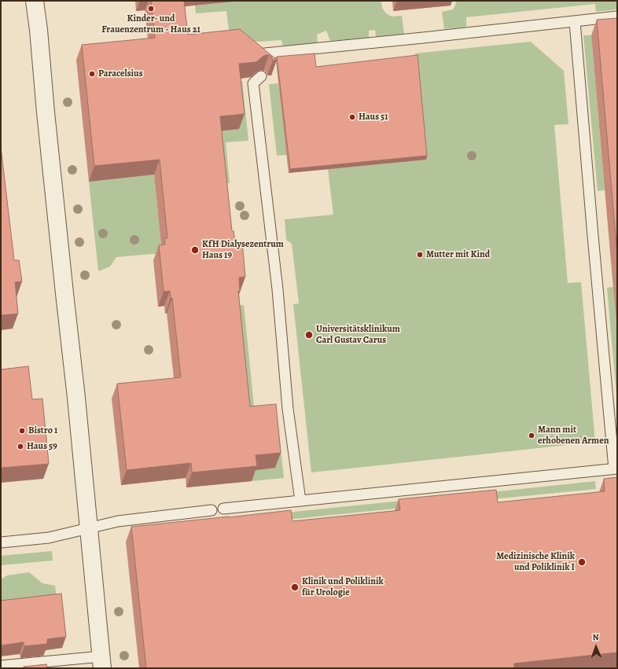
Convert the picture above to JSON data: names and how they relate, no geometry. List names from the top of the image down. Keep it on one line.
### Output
{"places":["Kinder- und Frauenzentrum - Haus 21","Paracelsius","Haus 51","KfH Dialysezentrum Haus 19","Mutter mit Kind","Universitätsklinikum Carl Gustav Carus","Bistro 1","Mann mit erhobenen Armen","Haus 59","Medizinische Klinik und Poliklinik I","Klinik und Poliklinik für Urologie"],"north":"top"}
